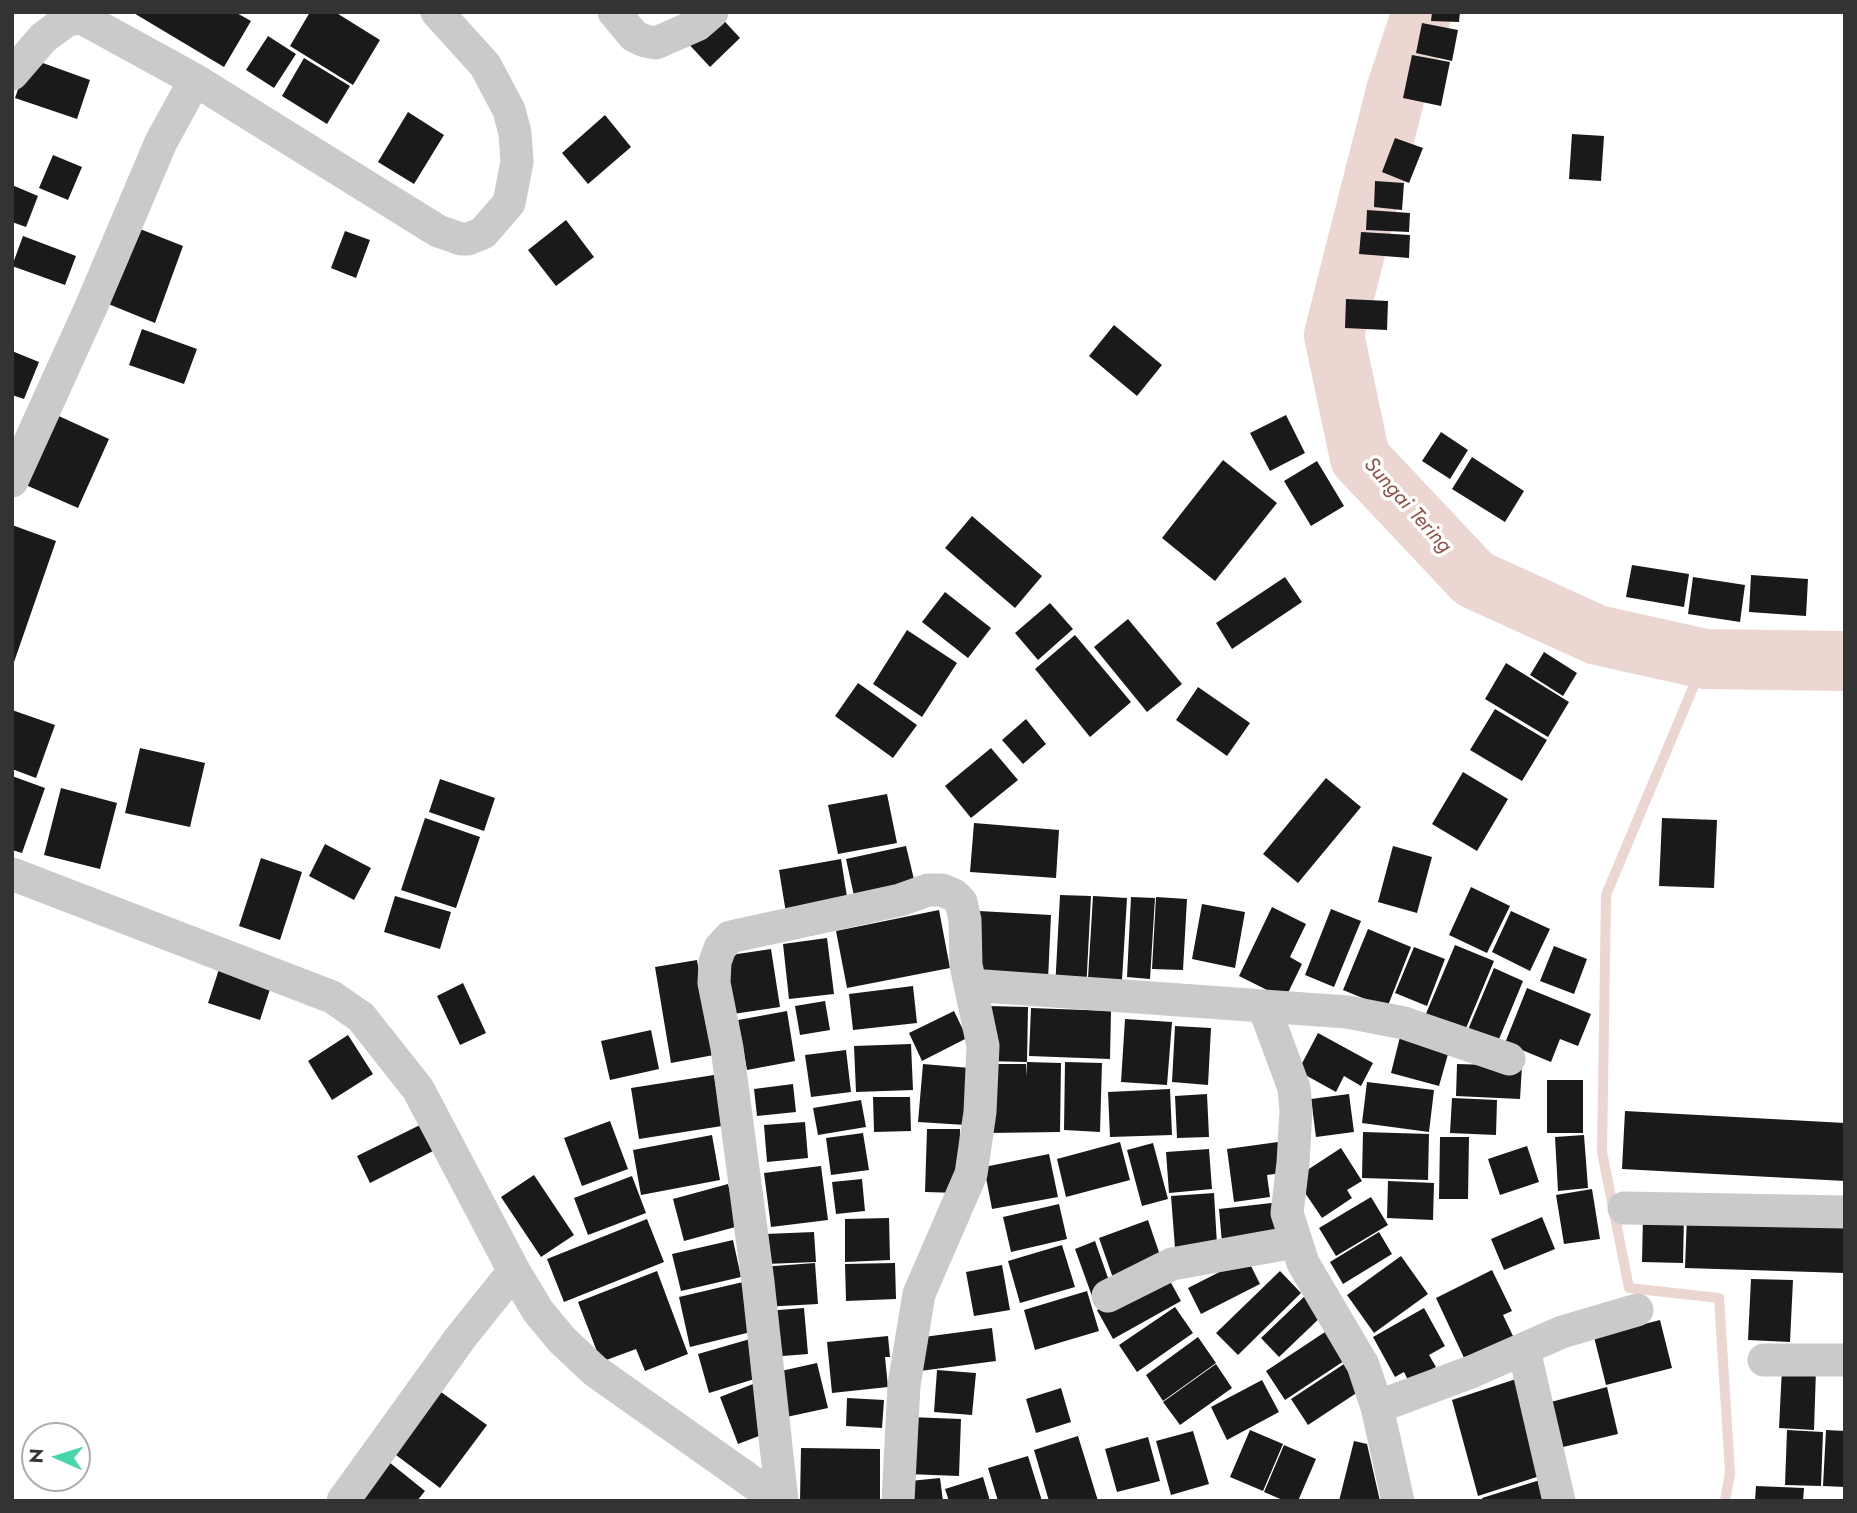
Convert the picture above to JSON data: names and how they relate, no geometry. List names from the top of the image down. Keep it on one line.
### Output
{"water":["Sungai Tering"],"north":"left"}
